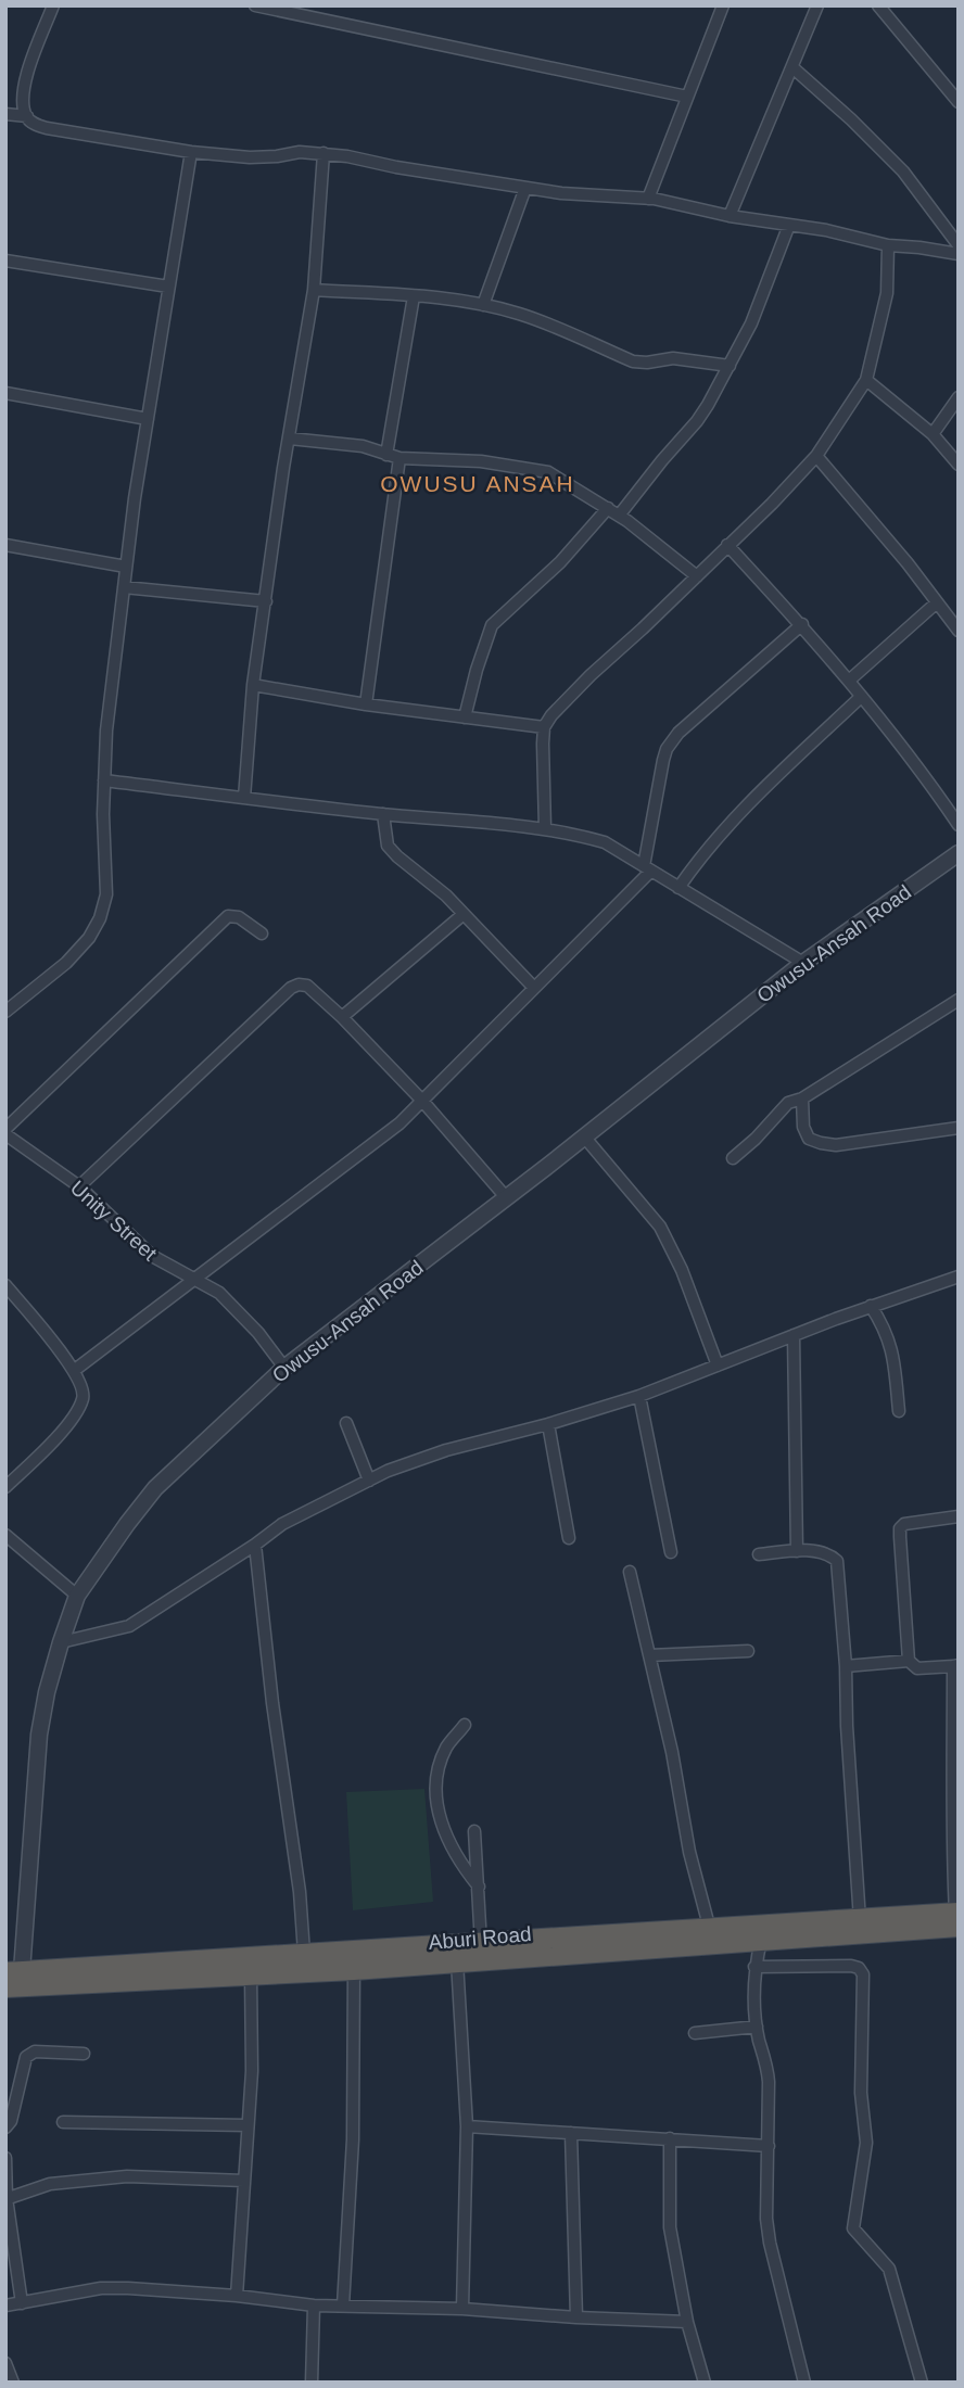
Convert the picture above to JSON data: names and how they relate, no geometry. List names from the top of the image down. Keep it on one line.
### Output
{"streets":{"highway":["Aburi Road"],"street":["Owusu-Ansah Road","Unity Street"]},"crossings":[["Owusu-Ansah Road","Unity Street"],["Owusu-Ansah Road","Aburi Road"]],"districts":["OWUSU ANSAH"]}
